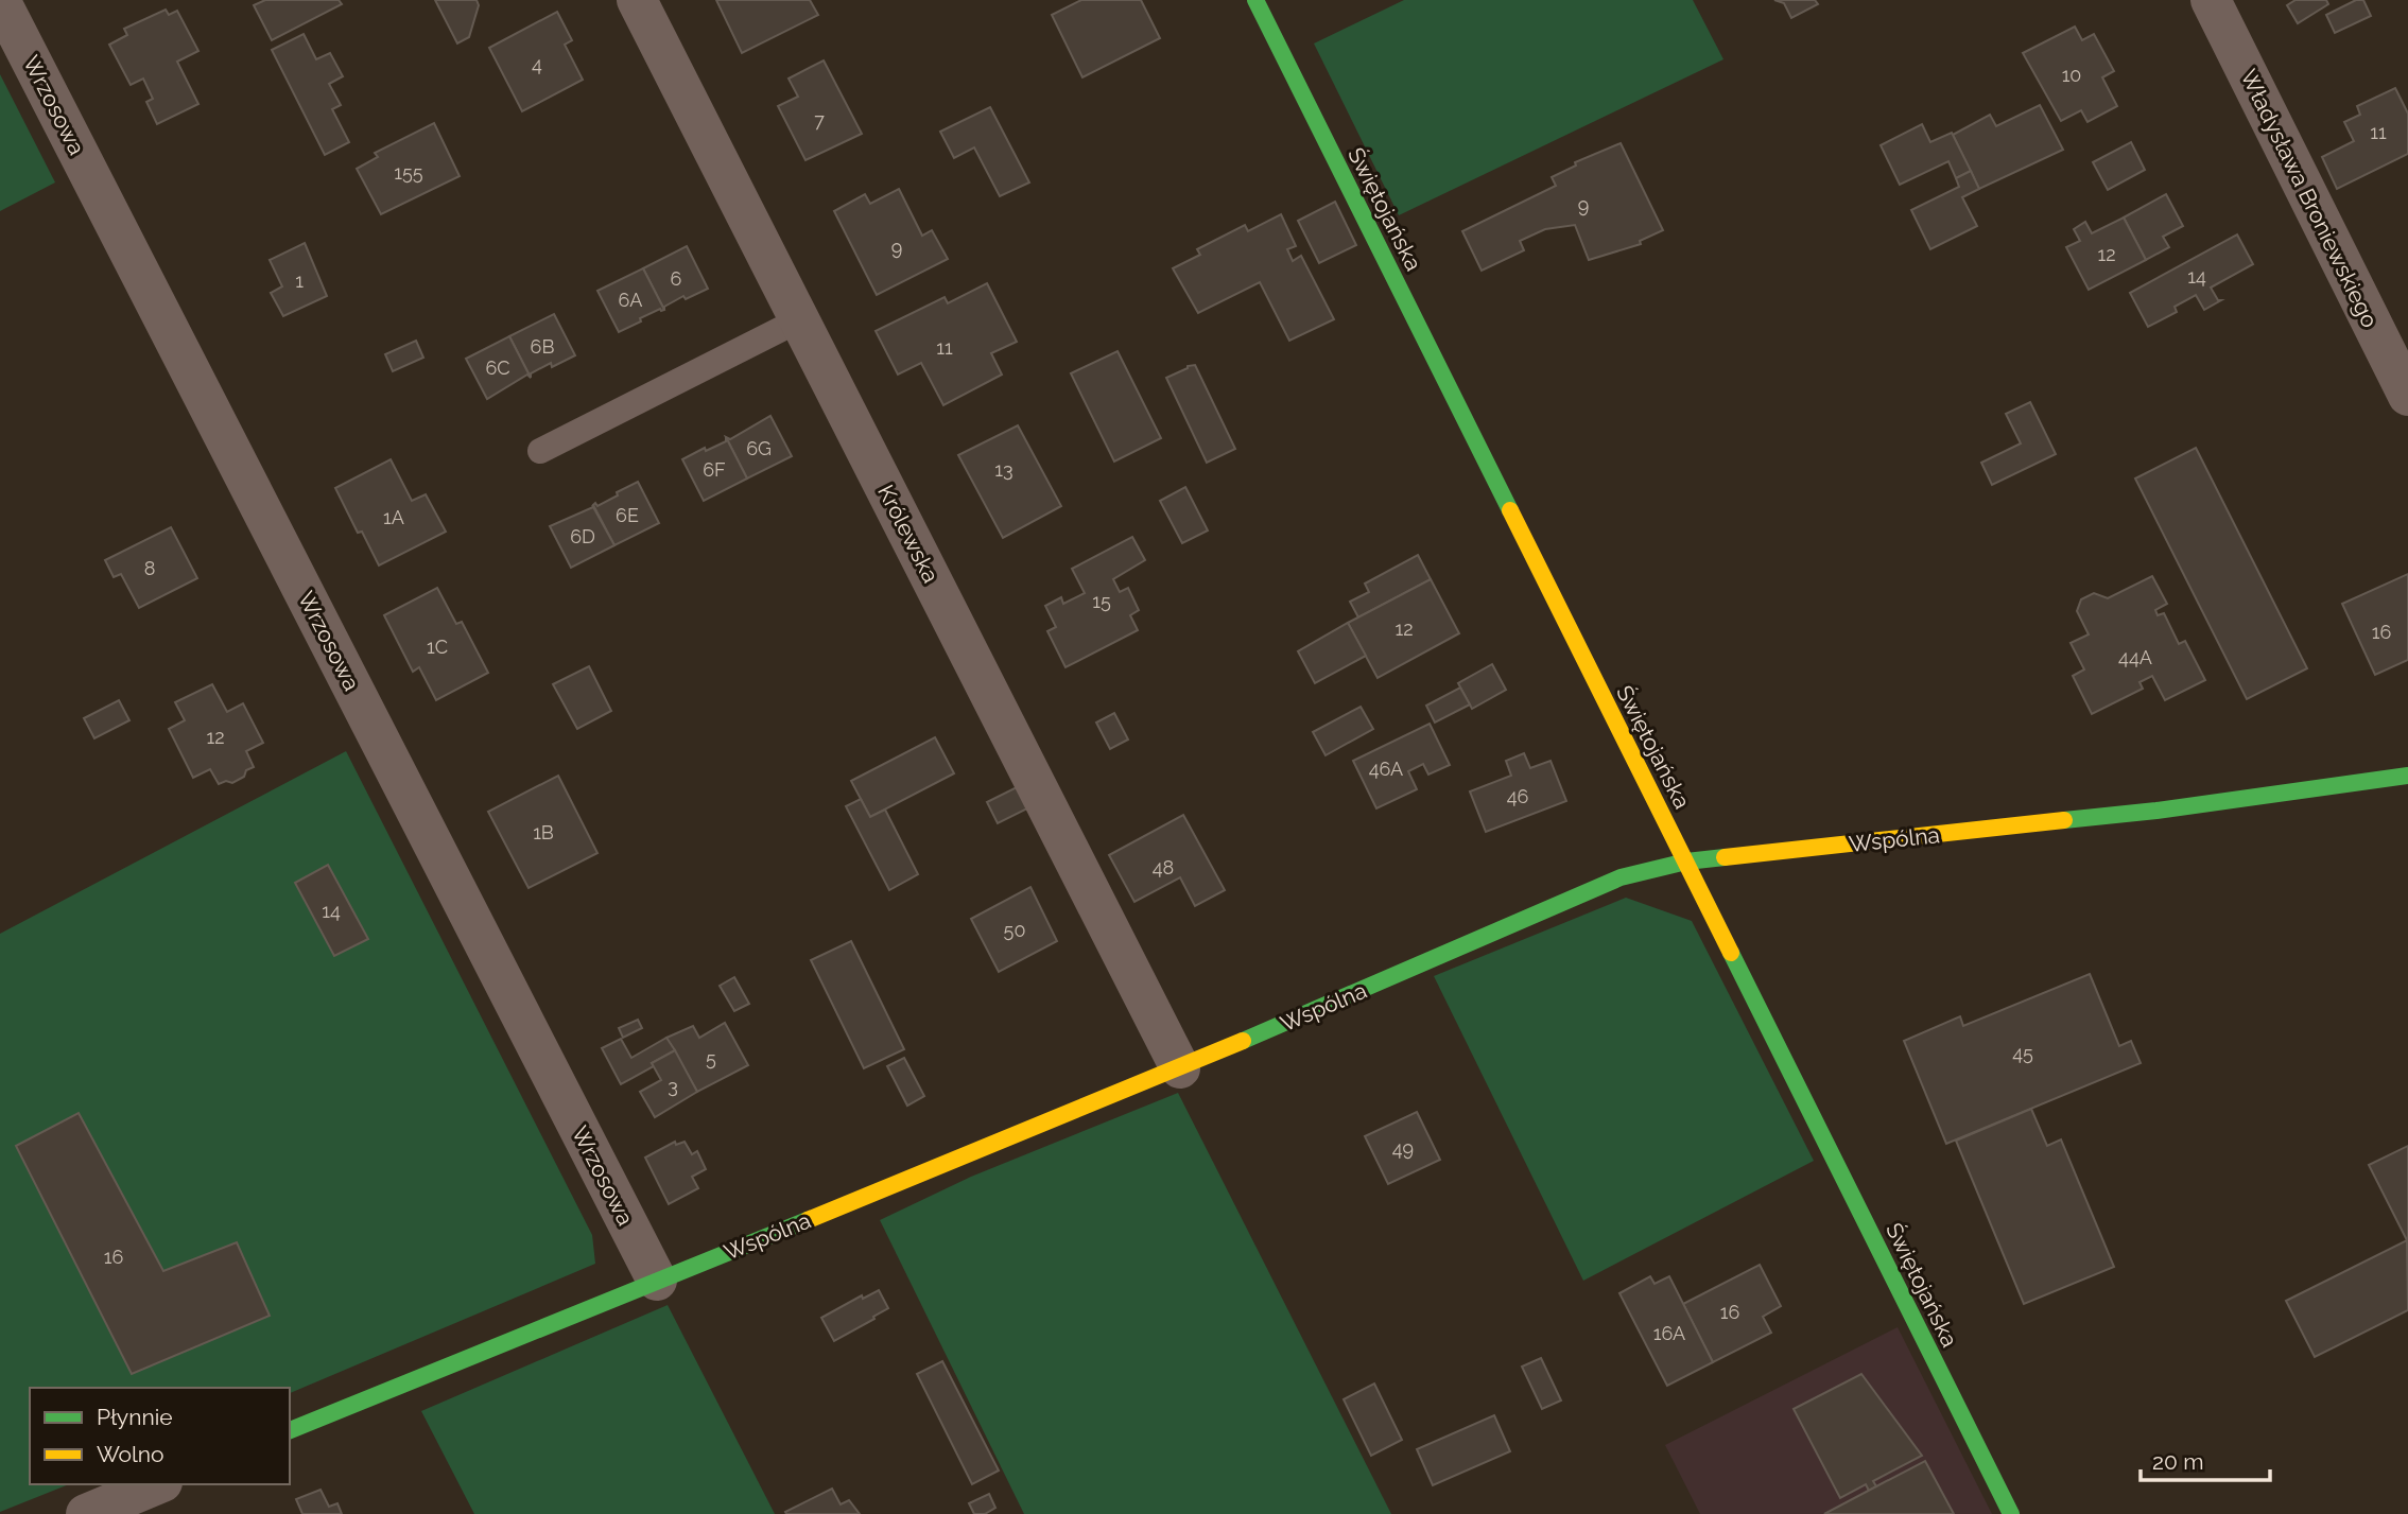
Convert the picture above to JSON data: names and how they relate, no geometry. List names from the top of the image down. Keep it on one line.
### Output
{"streets":{"street":["Wrzosowa","Władysława Broniewskiego","Świętojańska","Królewska","Wspólna"]},"crossings":[["Wrzosowa","Wspólna"],["Świętojańska","Wspólna"],["Królewska","Wspólna"]],"house_numbers":["4","10","7","11","155","9","9","12","14","6","1","6A","6B","11","6C","6G","6F","13","6E","1A","6D","8","15","12","16","1C","44A","12","46A","46","1B","48","14","50","45","5","3","49","16","16","16A"],"legend":["Płynnie","Wolno"],"scale_bar":"20 m"}
